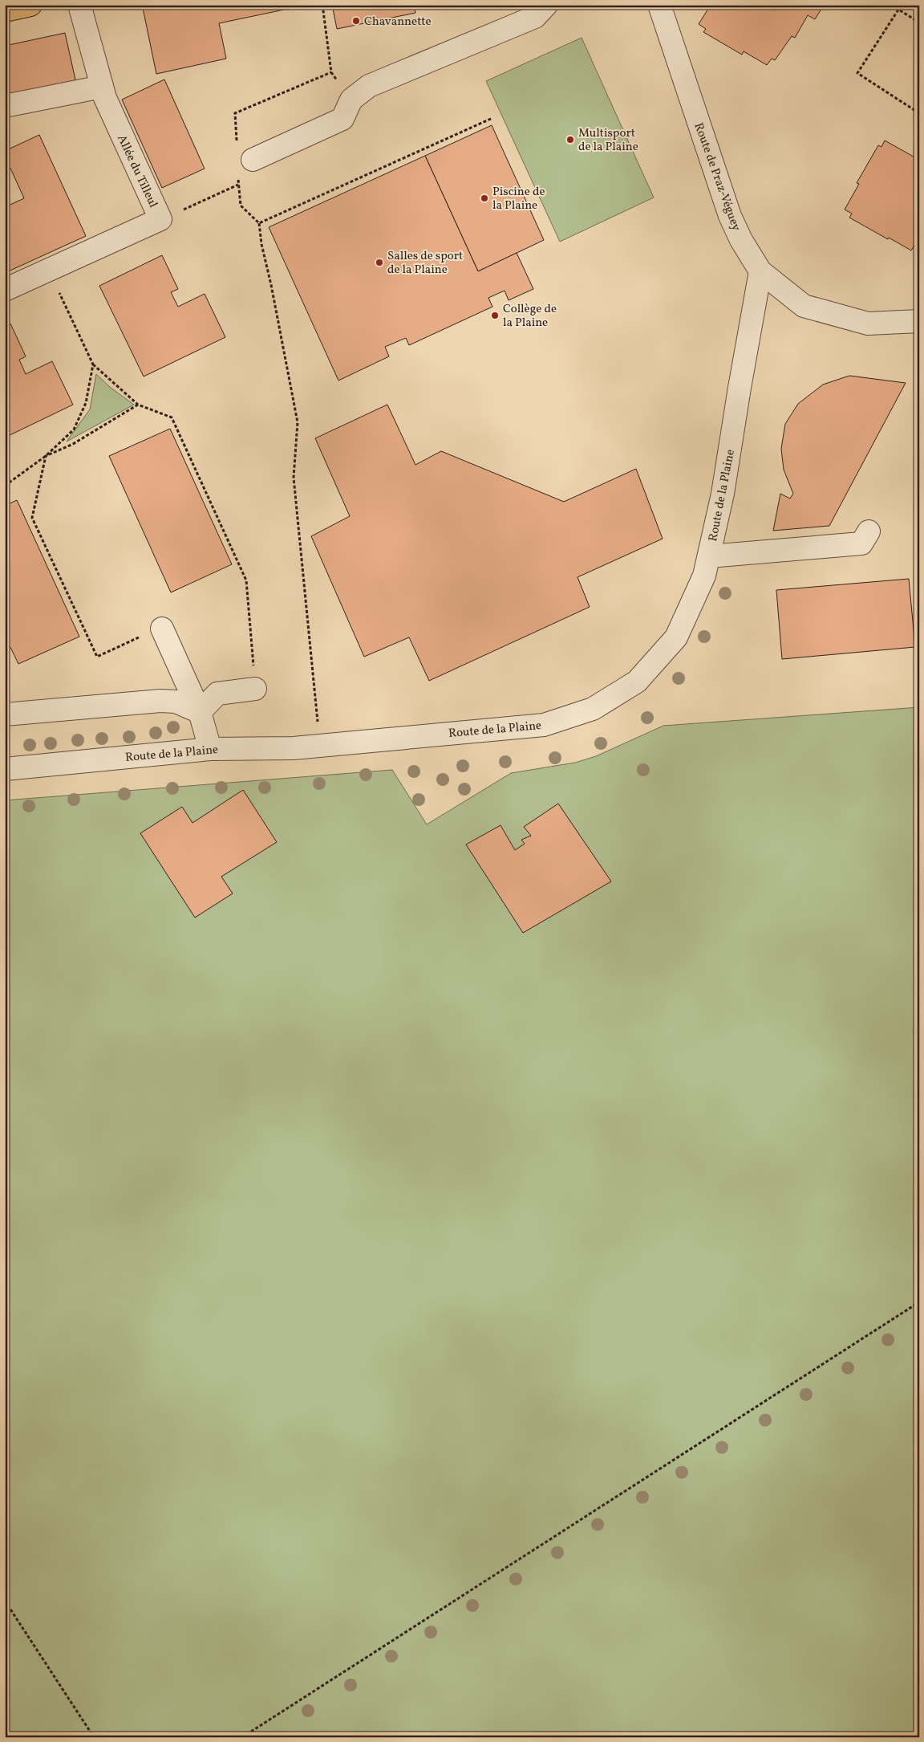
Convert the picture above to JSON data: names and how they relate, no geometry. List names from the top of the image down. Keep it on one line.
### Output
{"streets":{"street":["Allée du Tilleul","Route de Praz-Véguey","Route de la Plaine"]},"crossings":[["Route de Praz-Véguey","Route de la Plaine"]],"places":["Chavannette","Multisport de la Plaine","Piscine de la Plaine","Salles de sport de la Plaine","Collège de la Plaine"]}
